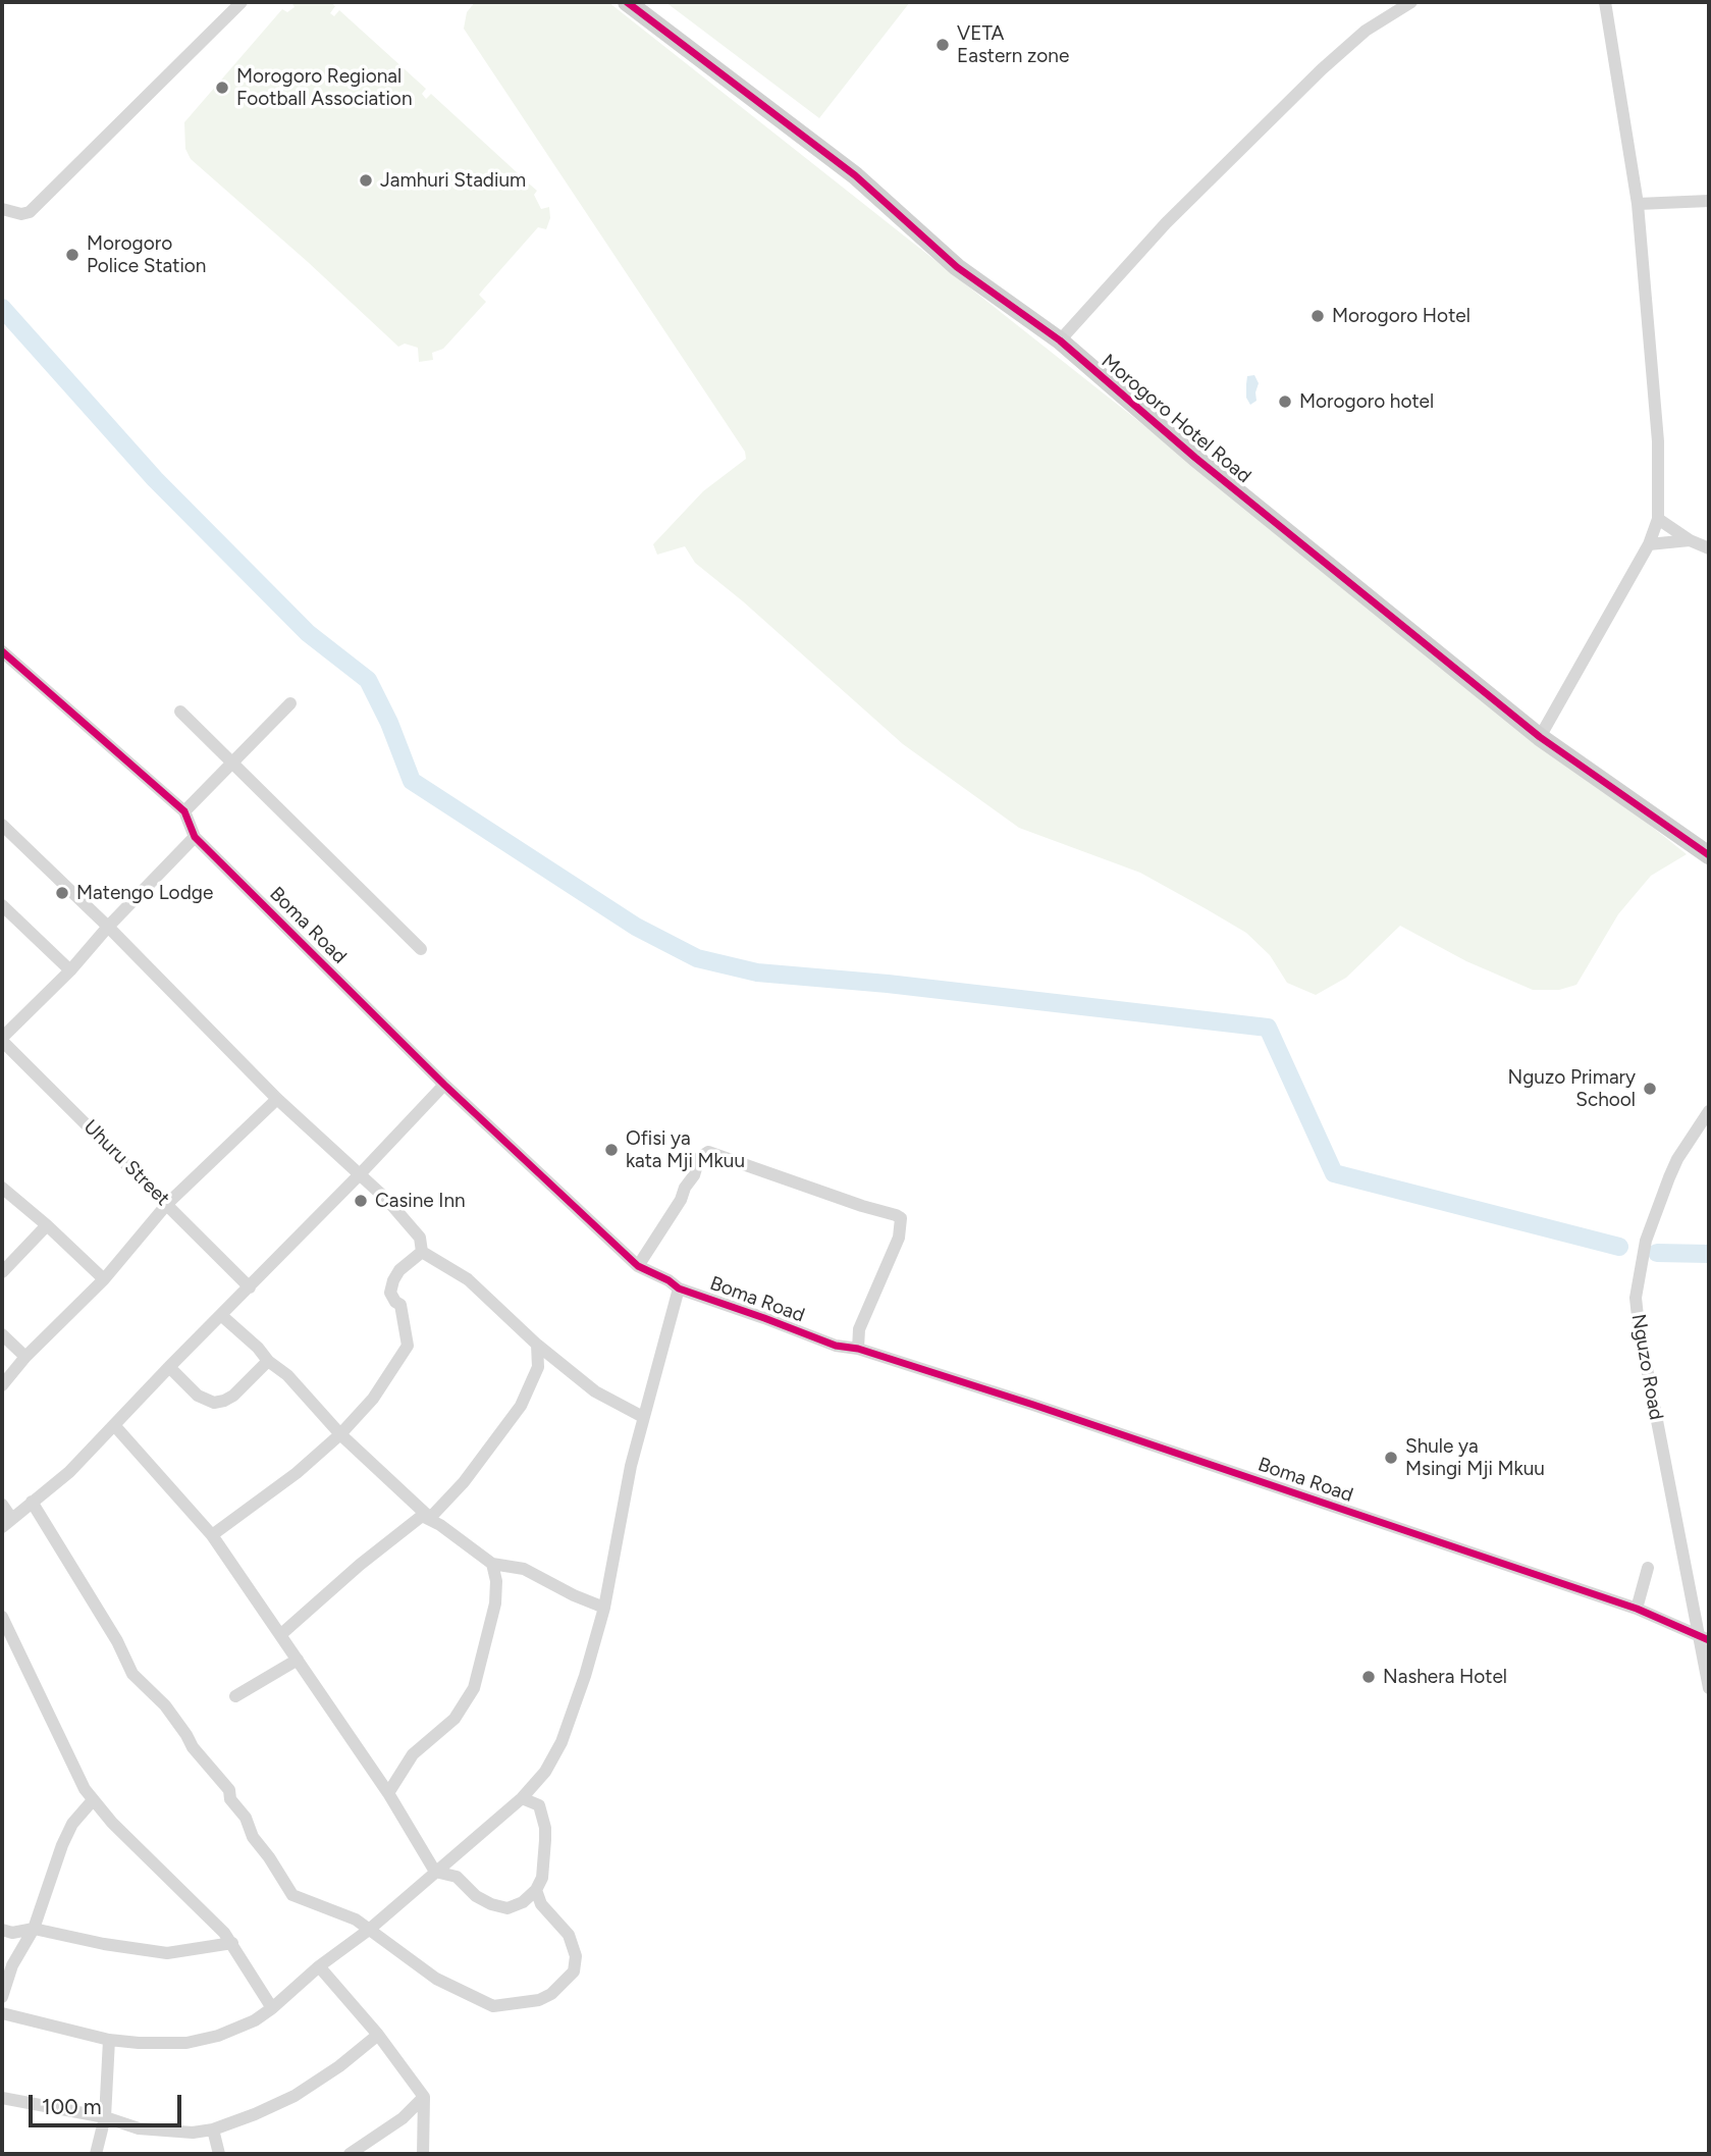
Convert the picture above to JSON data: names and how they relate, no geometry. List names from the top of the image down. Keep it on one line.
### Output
{"streets":{"street":["Morogoro Hotel Road","Boma Road","Uhuru Street","Nguzo Road"]},"crossings":[["Boma Road","Nguzo Road"]],"places":["VETA Eastern zone","Morogoro Regional Football Association","Jamhuri Stadium","Morogoro Police Station","Morogoro Hotel","Morogoro hotel","Matengo Lodge","Nguzo Primary School","Ofisi ya kata Mji Mkuu","Casine Inn","Shule ya Msingi Mji Mkuu","Nashera Hotel"],"scale_bar":"100 m"}
